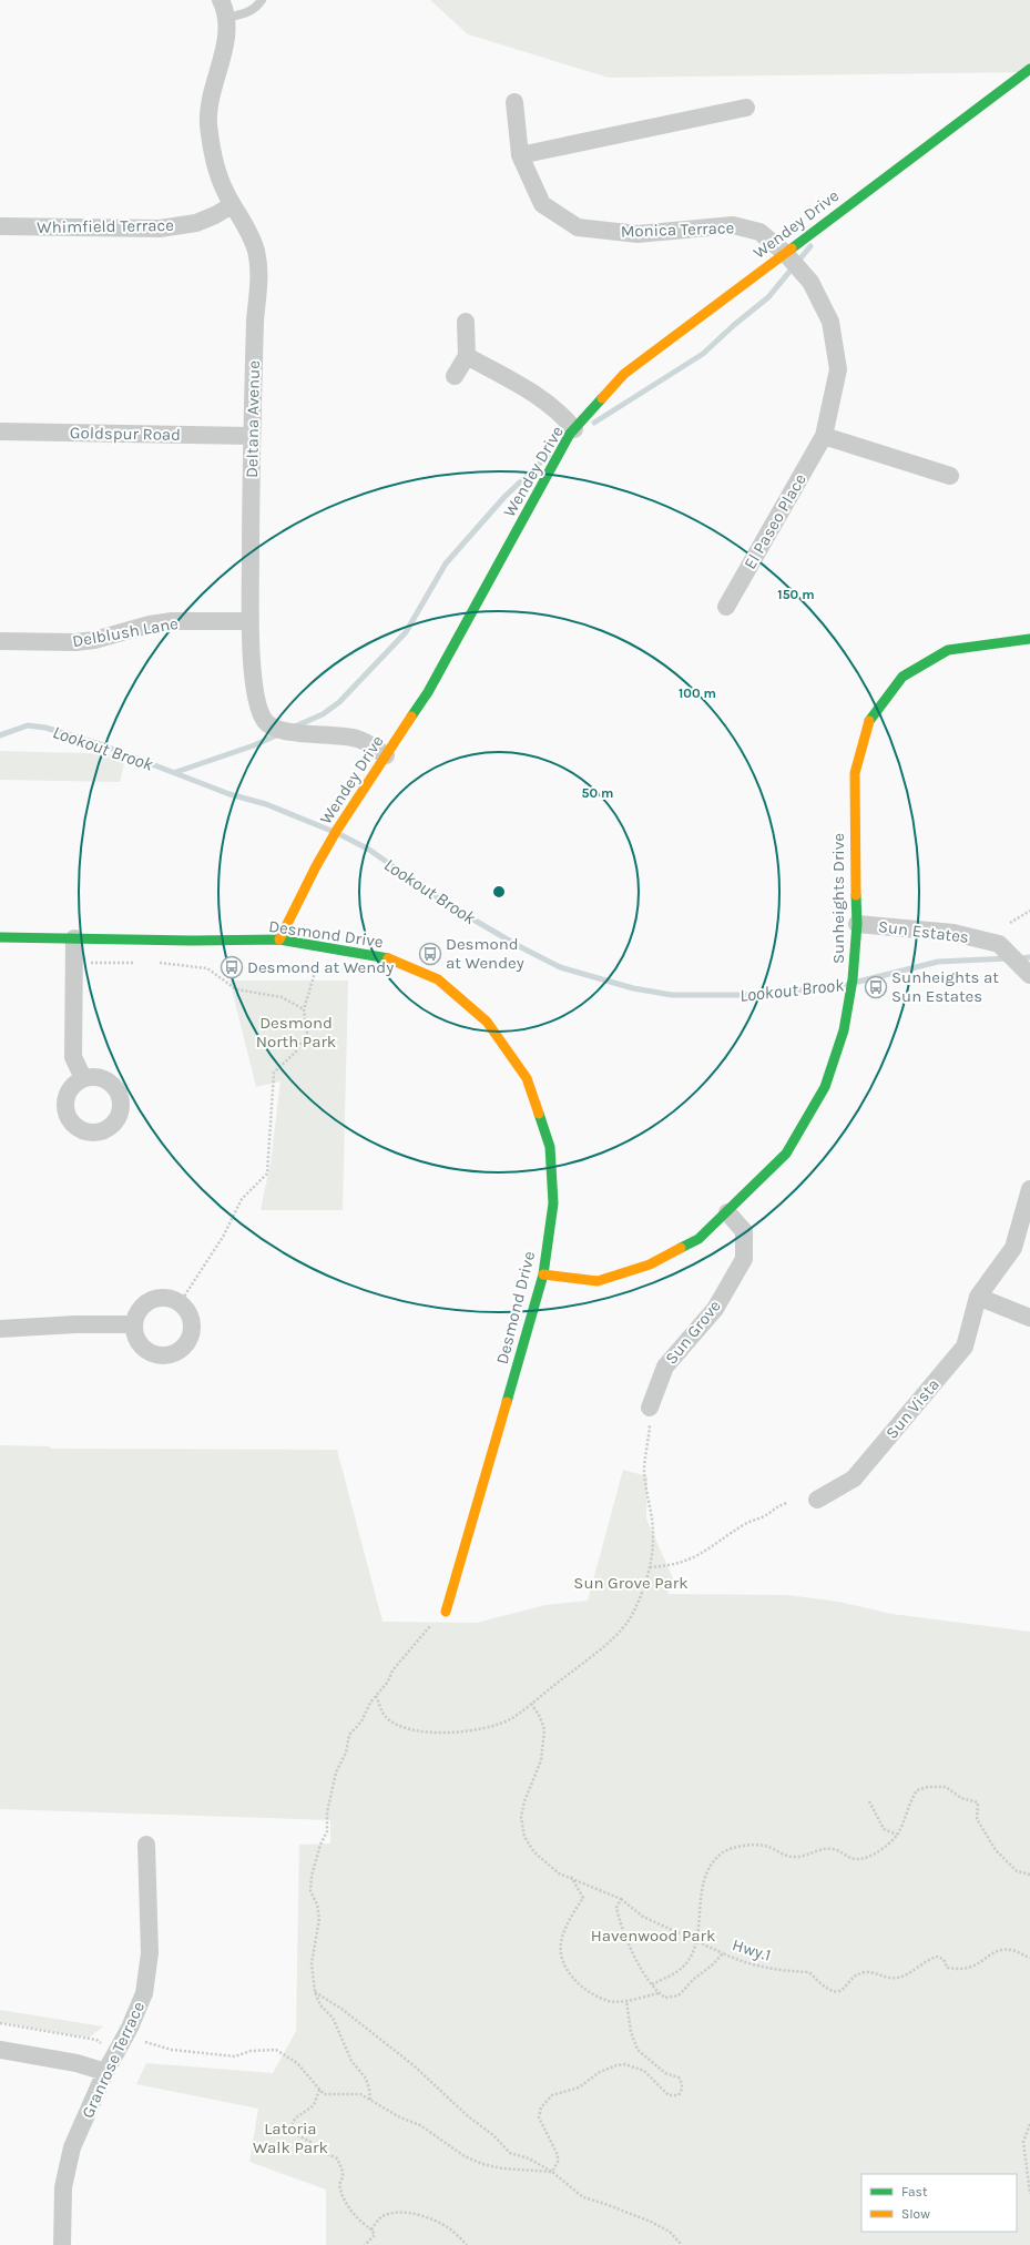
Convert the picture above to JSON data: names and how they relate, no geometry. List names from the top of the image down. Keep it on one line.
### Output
{"streets":{"street":["Wendey Drive","Whimfield Terrace","Monica Terrace","Deltana Avenue","Goldspur Road","El Paseo Place","Delblush Lane","Sunheights Drive","Sun Estates","Desmond Drive","Sun Grove","Sun Vista","Granrose Terrace"],"path":["Hwy.1"]},"crossings":[["Wendey Drive","Monica Terrace"],["Wendey Drive","Deltana Avenue"],["Wendey Drive","El Paseo Place"],["Wendey Drive","Desmond Drive"],["Whimfield Terrace","Deltana Avenue"],["Monica Terrace","El Paseo Place"],["Deltana Avenue","Goldspur Road"],["Deltana Avenue","Delblush Lane"],["Sunheights Drive","Sun Estates"],["Sunheights Drive","Desmond Drive"],["Sunheights Drive","Sun Grove"]],"water":["Lookout Brook"],"parks":["Desmond North Park","Sun Grove Park","Havenwood Park","Latoria Walk Park"],"places":{"bus stop":["Desmond at Wendey","Desmond at Wendy","Sunheights at Sun Estates"]},"legend":["Fast","Slow"],"rings":["150 m","100 m","50 m"]}
